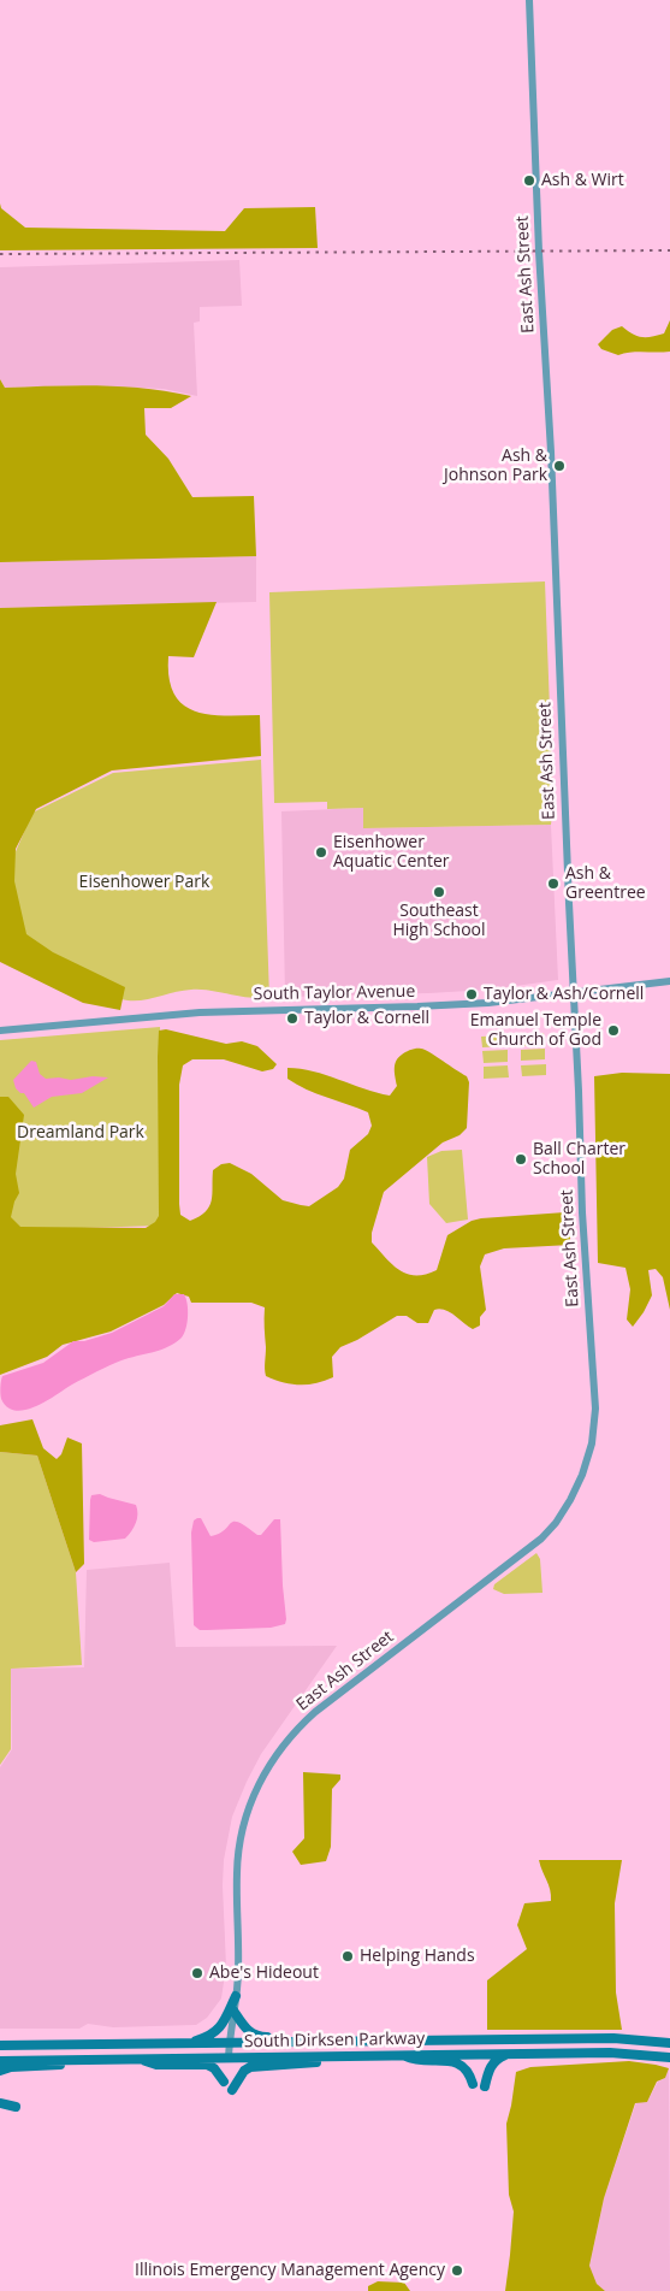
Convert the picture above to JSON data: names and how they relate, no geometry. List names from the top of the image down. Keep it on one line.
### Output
{"streets":{"main road":["South Dirksen Parkway"],"street":["East Ash Street","South Taylor Avenue"]},"crossings":[["East Ash Street","South Taylor Avenue"],["East Ash Street","South Dirksen Parkway"]],"parks":["Eisenhower Park","Dreamland Park"],"places":["Ash & Wirt","Ash & Johnson Park","Eisenhower Aquatic Center","Ash & Greentree","Southeast High School","Taylor & Ash/Cornell","Taylor & Cornell","Emanuel Temple Church of God","Ball Charter School","Helping Hands","Abe's Hideout","Illinois Emergency Management Agency"]}
